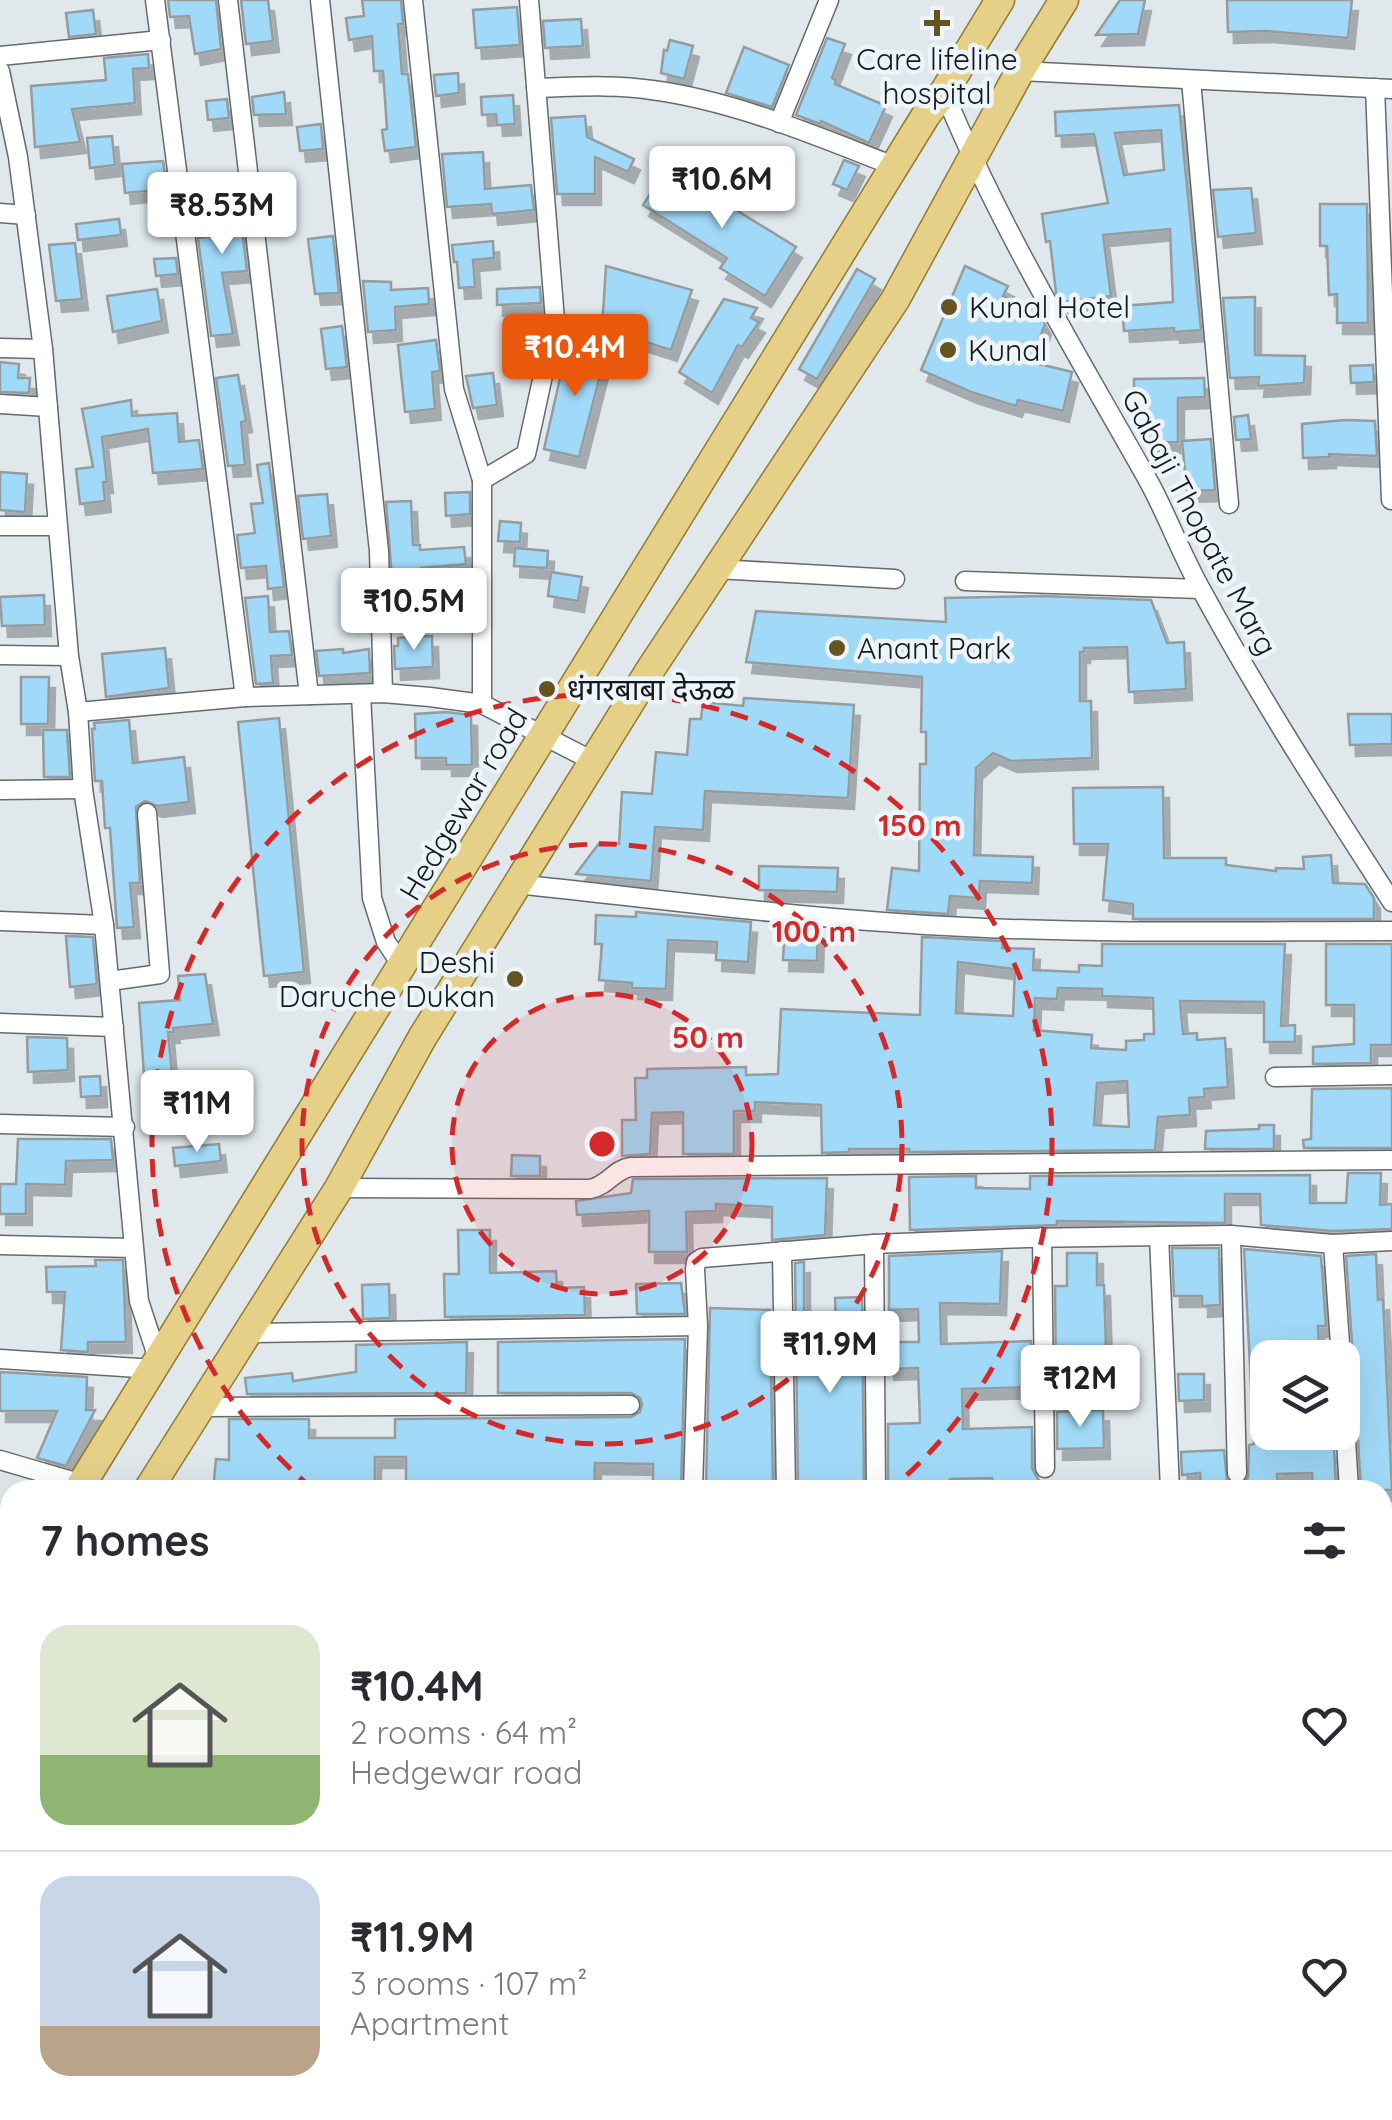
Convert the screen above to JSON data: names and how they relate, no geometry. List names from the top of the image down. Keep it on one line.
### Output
{"streets":{"main road":["Hedgewar road"],"street":["Gabaji Thopate Marg"]},"crossings":[["Gabaji Thopate Marg","Hedgewar road"]],"places":{"health":["Care lifeline hospital"],"other":["Kunal Hotel","Kunal","Anant Park","धंगरबाबा देऊळ","Deshi Daruche Dukan"]},"page":{"price":["₹10.6M","₹8.53M","₹10.4M","₹10.5M","₹11M","₹11.9M","₹12M"],"heading":"7 homes","list":[{"name":"₹10.4M","note":"2 rooms · 64 m² · Hedgewar road"},{"name":"₹11.9M","note":"3 rooms · 107 m² · Apartment"}]},"rings":["150 m","100 m","50 m"]}
